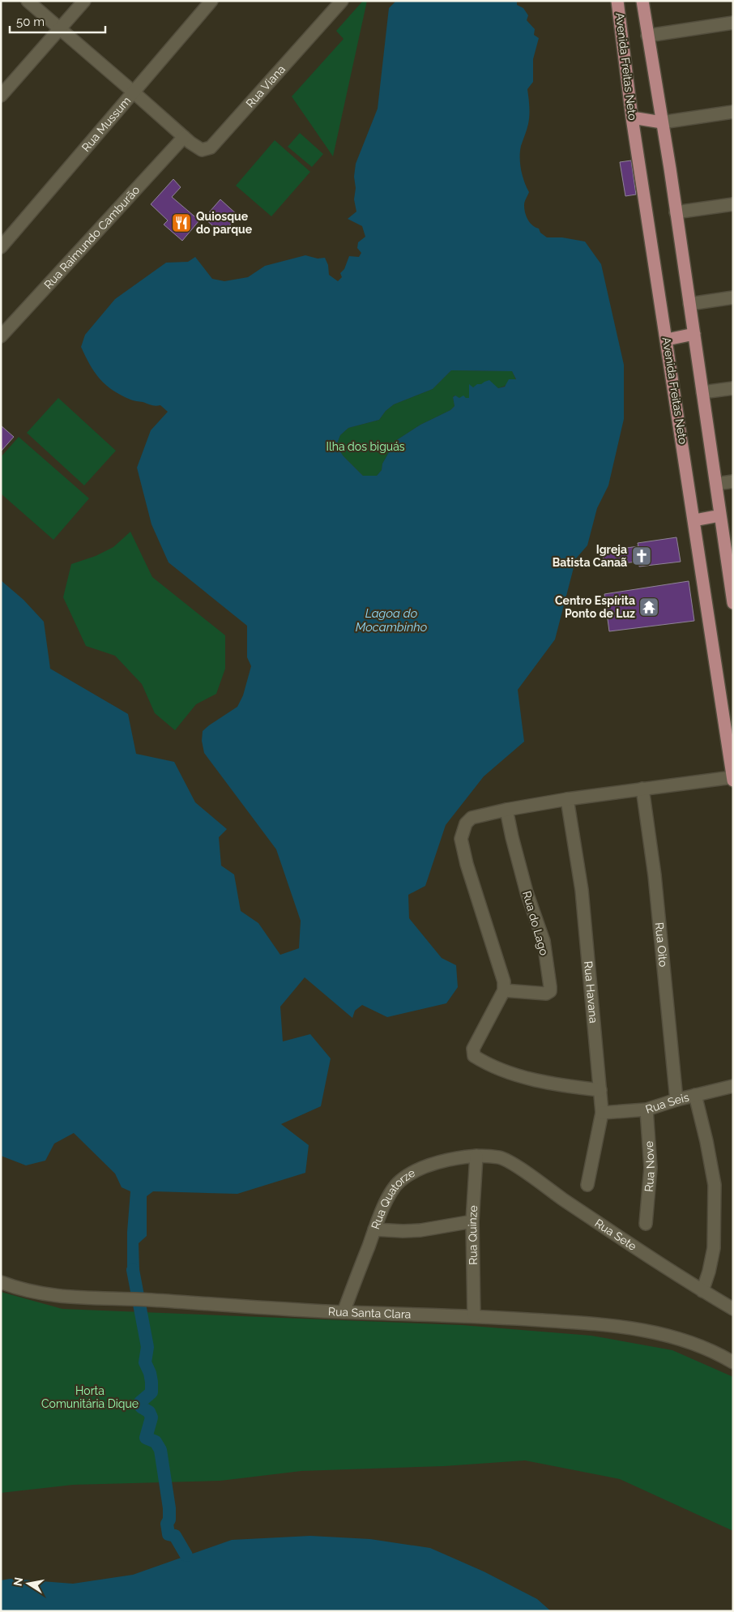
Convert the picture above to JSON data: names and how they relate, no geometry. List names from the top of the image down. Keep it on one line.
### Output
{"streets":{"main road":["Avenida Freitas Neto"],"street":["Rua Viana","Rua Mussum","Rua Raimundo Camburão","Rua do Lago","Rua Oito","Rua Havana","Rua Seis","Rua Nove","Rua Quatorze","Rua Sete","Rua Quinze","Rua Santa Clara"]},"crossings":[["Rua Viana","Rua Mussum"],["Rua Viana","Rua Raimundo Camburão"],["Rua Oito","Rua Seis"],["Rua Havana","Rua Seis"],["Rua Seis","Rua Nove"],["Rua Quatorze","Rua Sete"],["Rua Quatorze","Rua Quinze"],["Rua Quatorze","Rua Santa Clara"],["Rua Quinze","Rua Santa Clara"]],"water":["Lagoa do Mocambinho"],"parks":["Ilha dos biguás","Horta Comunitária Dique"],"places":{"restaurant":["Quiosque do parque"],"church":["Igreja Batista Canaã"],"temple":["Centro Espírita Ponto de Luz"]},"scale_bar":"50 m","north":"left"}
